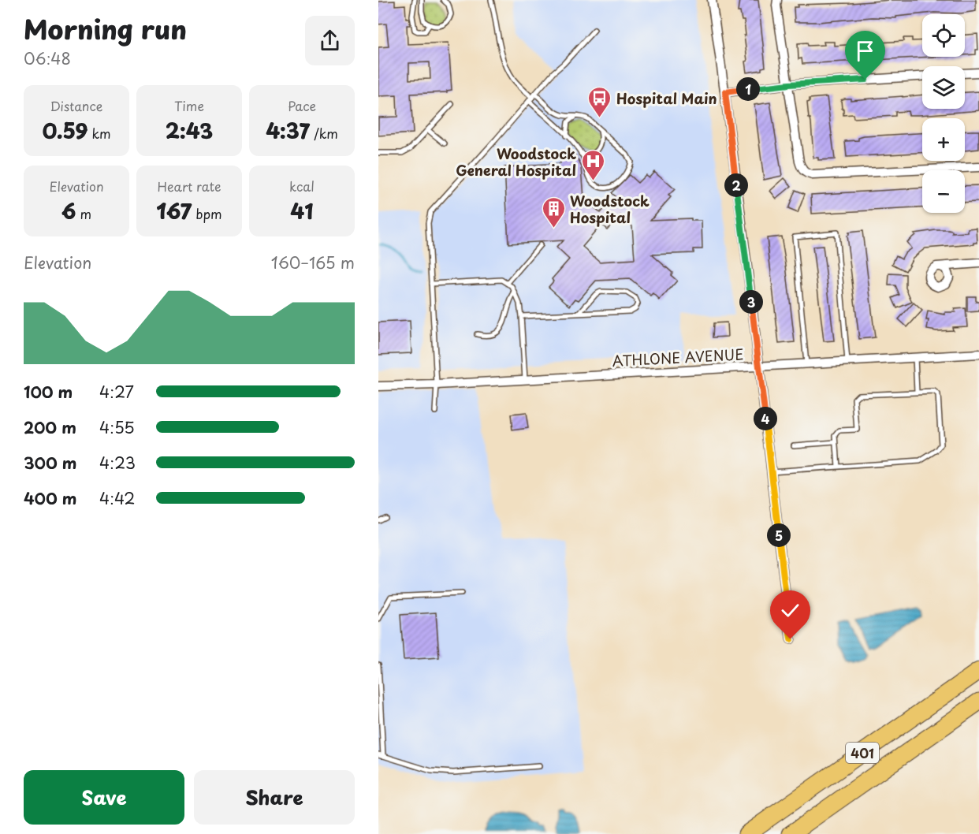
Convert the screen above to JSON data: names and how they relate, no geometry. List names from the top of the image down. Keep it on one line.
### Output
{"streets":{"highway":["401"],"street":["ATHLONE AVENUE"]},"places":{"bus stop":["Hospital Main"],"hospital":["Woodstock General Hospital"],"building":["Woodstock Hospital"]},"page":{"heading":["Morning run","06:48"],"map_buttons":["+","−"],"pins":["1","2","3","4","5"],"stats":[["Distance","0.59 km"],["Time","2:43"],["Pace","4:37 /km"],["Elevation","6 m"],["Heart rate","167 bpm"],["kcal","41"]],"chart":["Elevation","160–165 m"],"list":[{"name":"100 m","note":"4:27"},{"name":"200 m","note":"4:55"},{"name":"300 m","note":"4:23"},{"name":"400 m","note":"4:42"}],"buttons":["Save","Share"]}}
